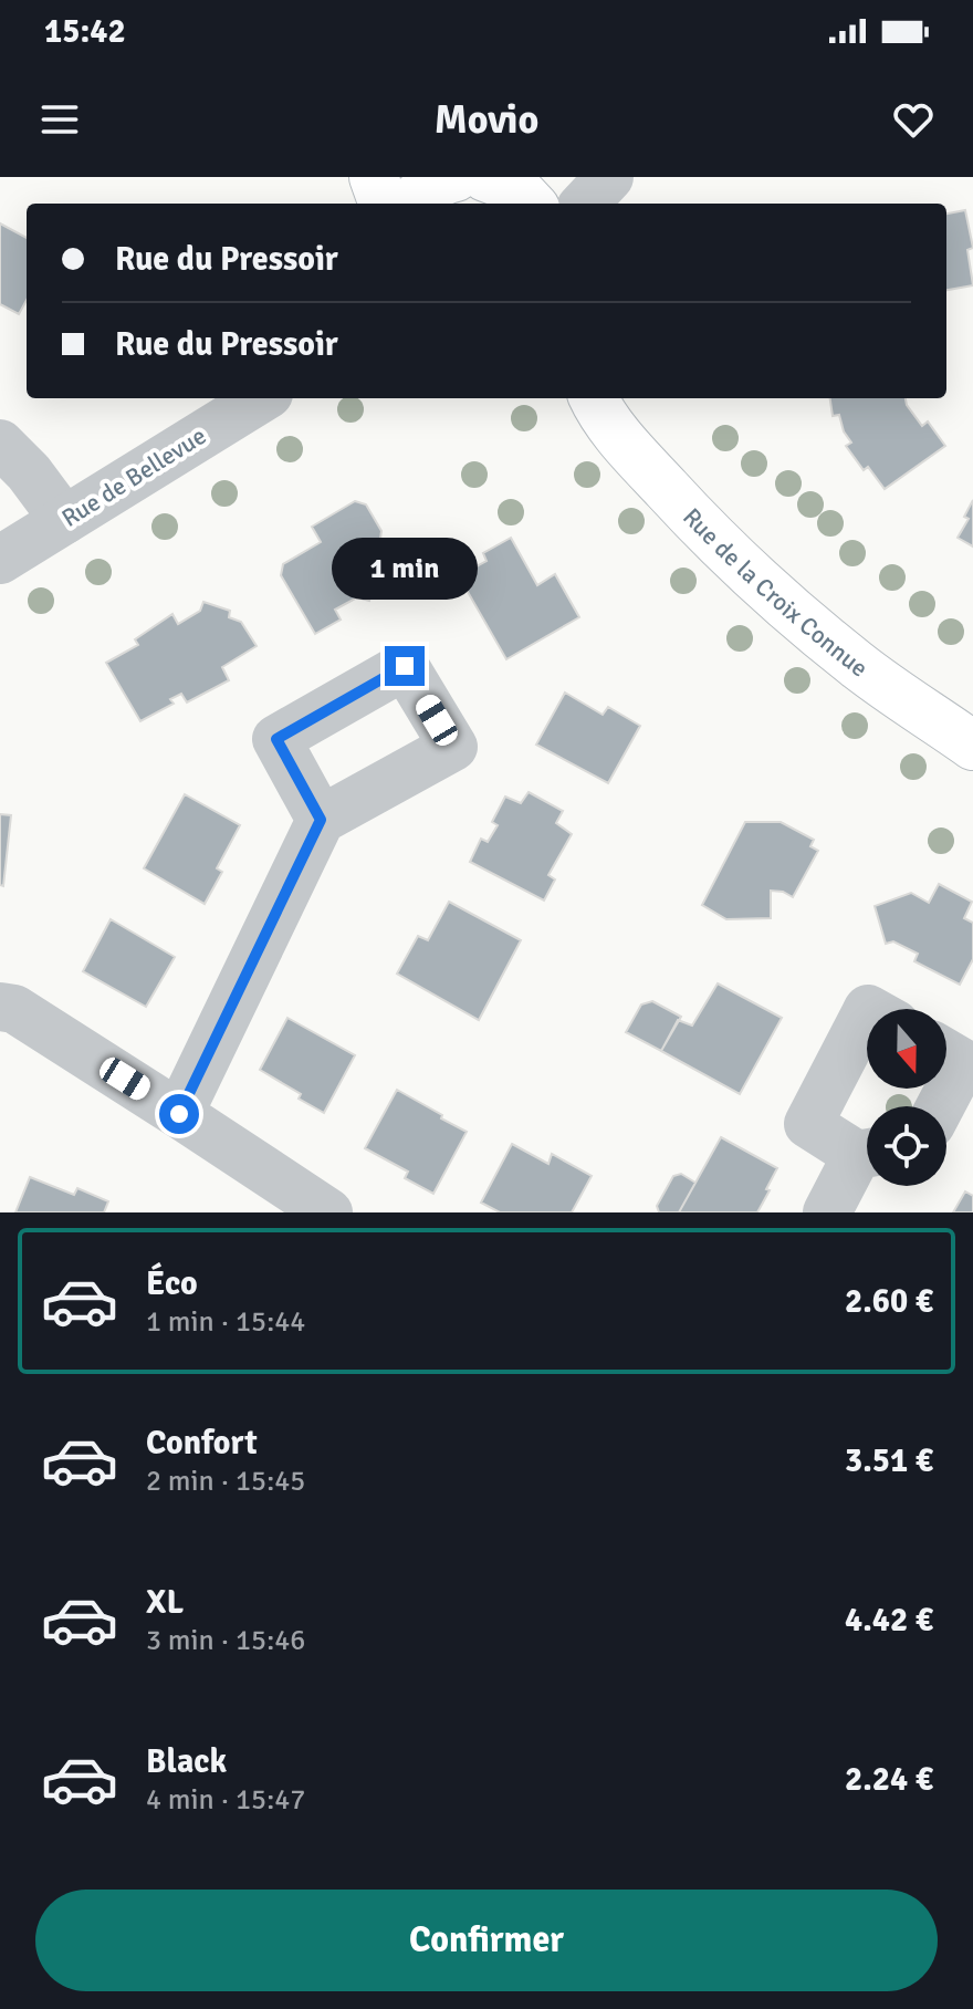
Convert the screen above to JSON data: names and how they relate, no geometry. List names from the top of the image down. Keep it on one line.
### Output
{"streets":{"main road":["Rue de la Croix Connue"],"street":["Rue de Bellevue"]},"north":"bottom","page":{"status":"15:42","header":"Movio","banner":["Rue du Pressoir","Rue du Pressoir"],"bubble":"1 min","list":[{"name":"Éco","note":"1 min · 15:44","value":"2.60 €"},{"name":"Confort","note":"2 min · 15:45","value":"3.51 €"},{"name":"XL","note":"3 min · 15:46","value":"4.42 €"},{"name":"Black","note":"4 min · 15:47","value":"2.24 €"}],"buttons":"Confirmer"}}
